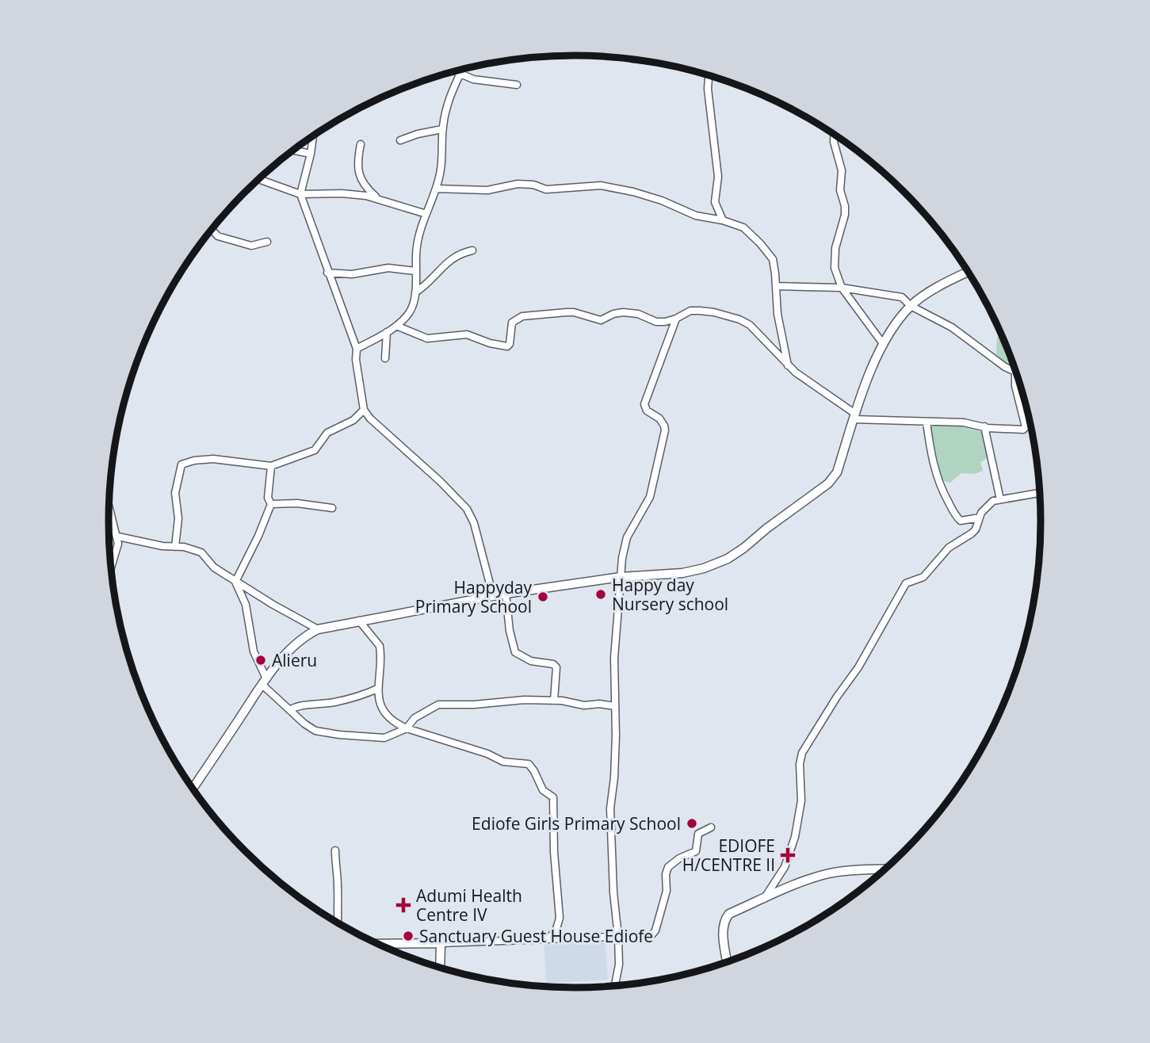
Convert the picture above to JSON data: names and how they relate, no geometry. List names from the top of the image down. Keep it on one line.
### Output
{"places":{"other":["Happy day Nursery school","Happyday Primary School","Alieru","Ediofe Girls Primary School","Sanctuary Guest House Ediofe"],"health":["EDIOFE H/CENTRE II","Adumi Health Centre IV"]}}
